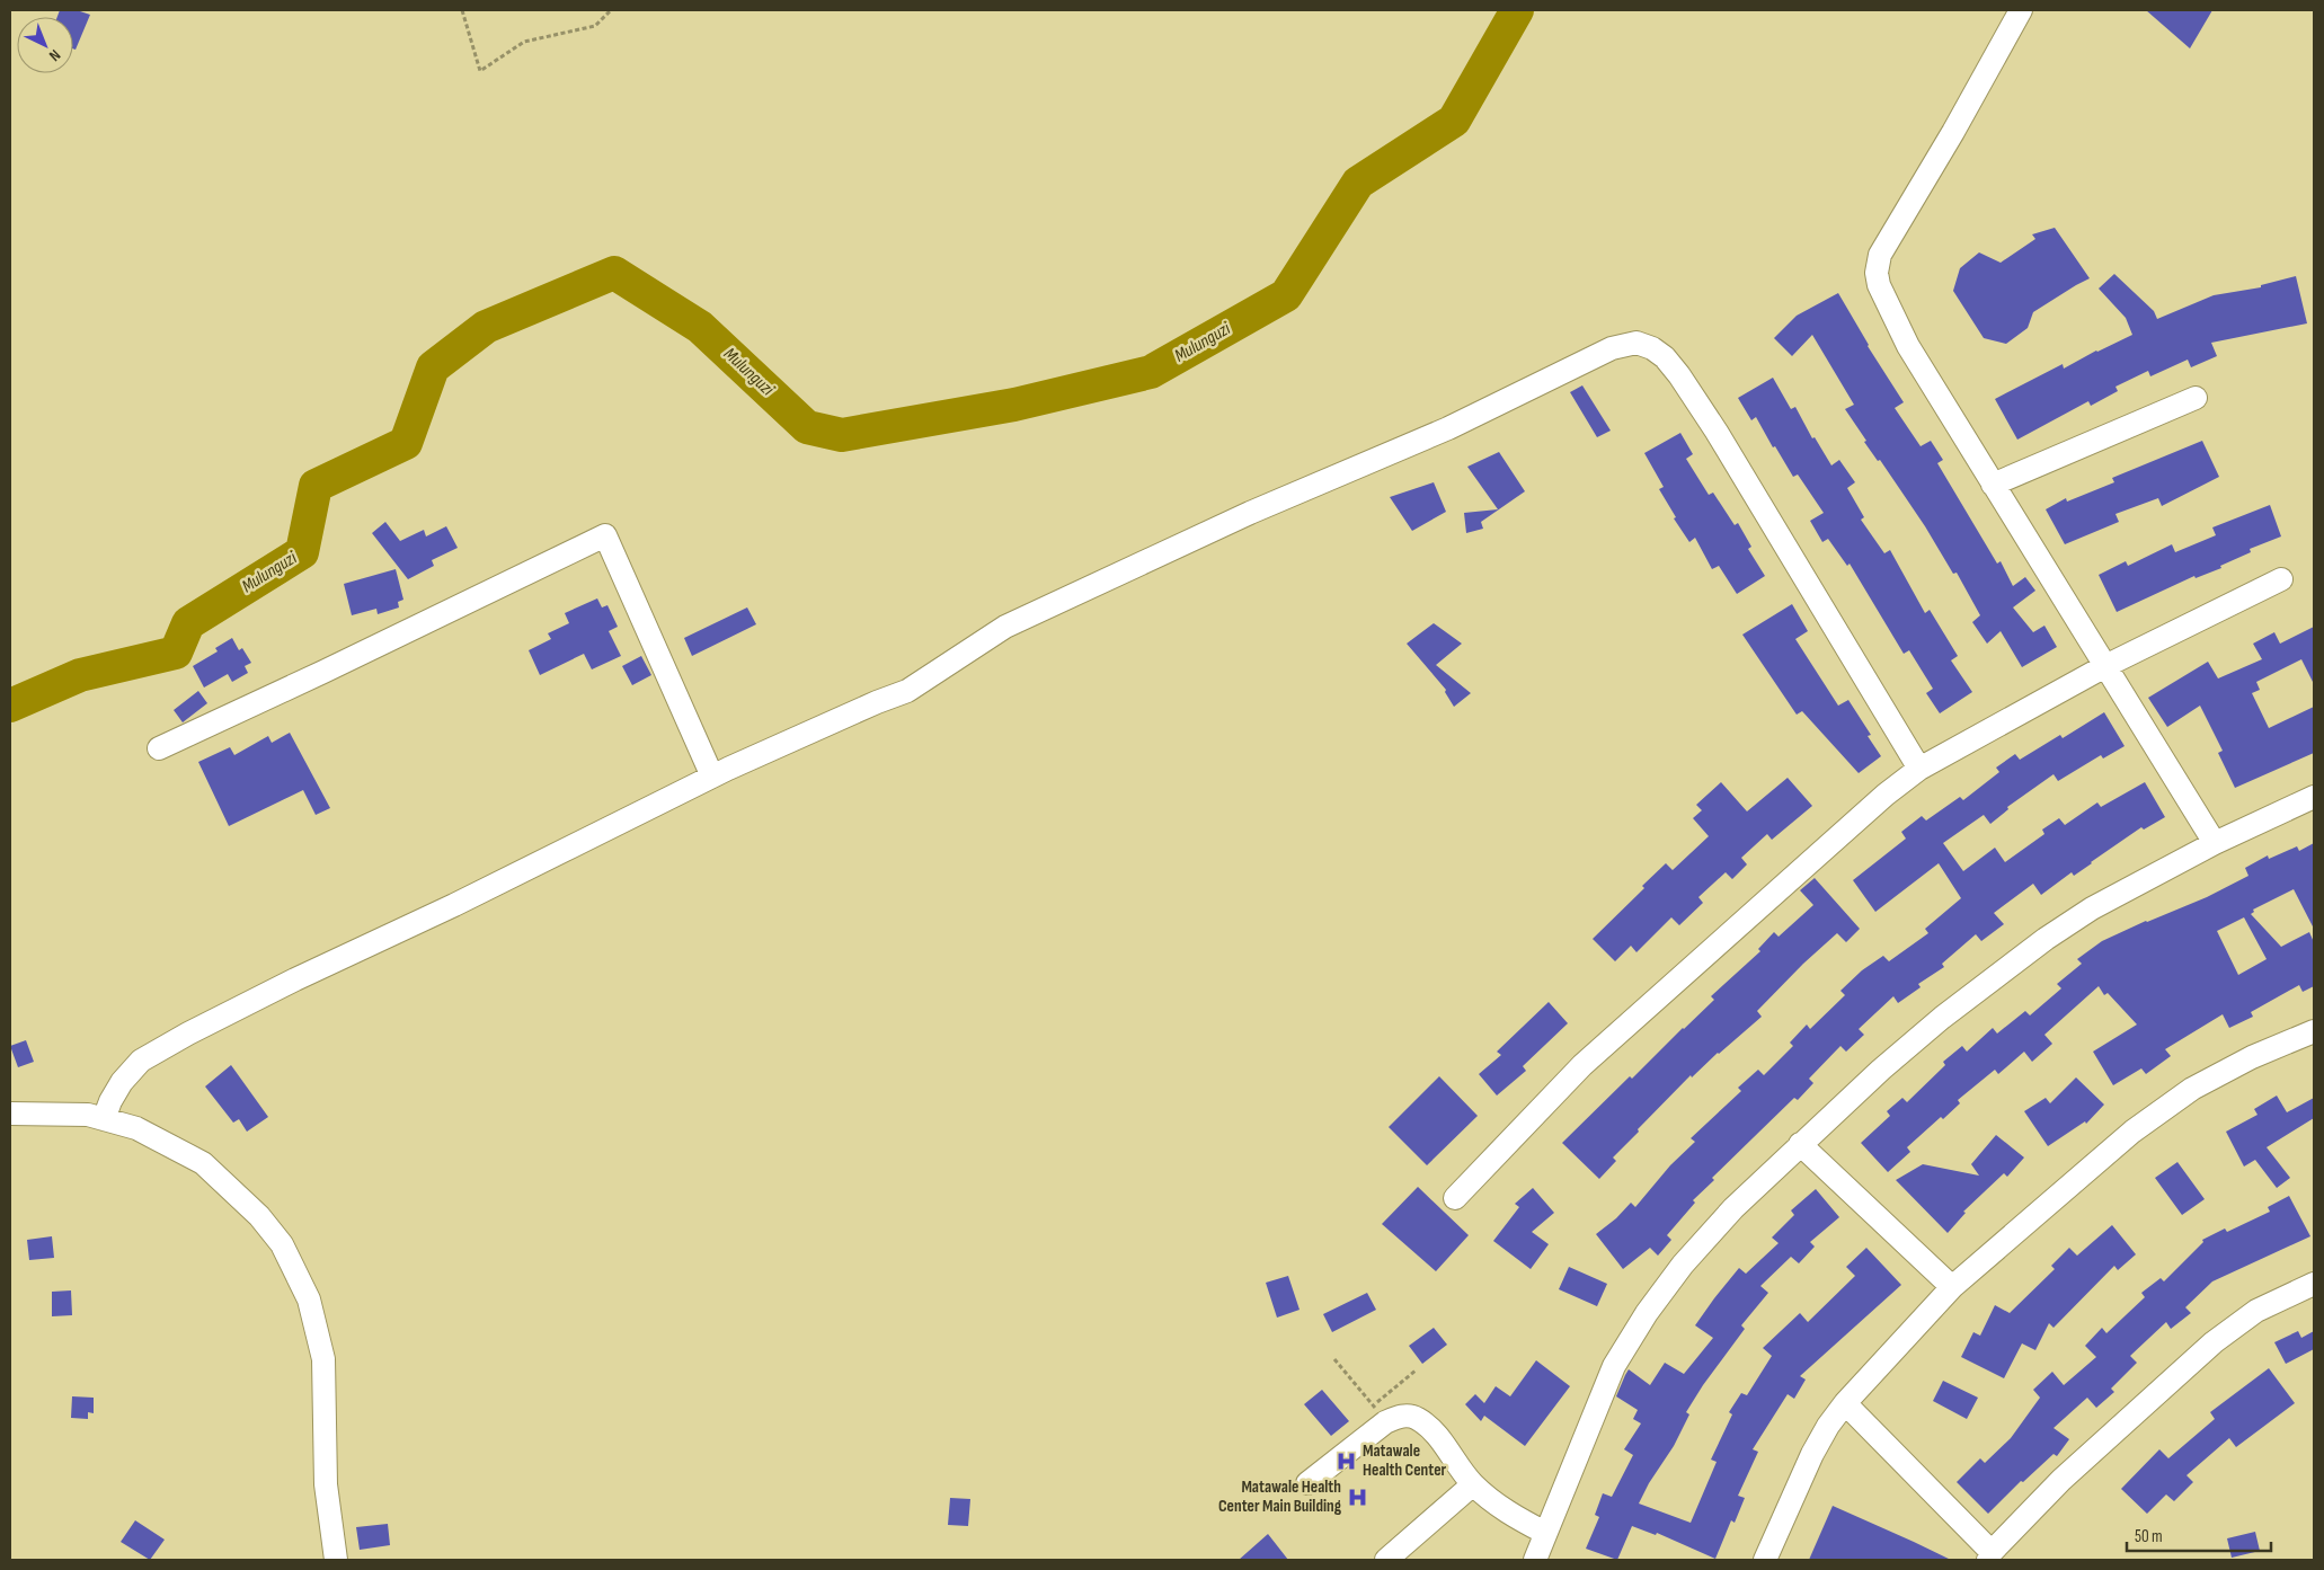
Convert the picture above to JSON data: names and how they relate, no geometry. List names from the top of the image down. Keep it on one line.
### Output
{"water":["Mulunguzi"],"places":{"hospital":["Matawale Health Center","Matawale Health Center Main Building"]},"scale_bar":"50 m","north":"bottom right"}
